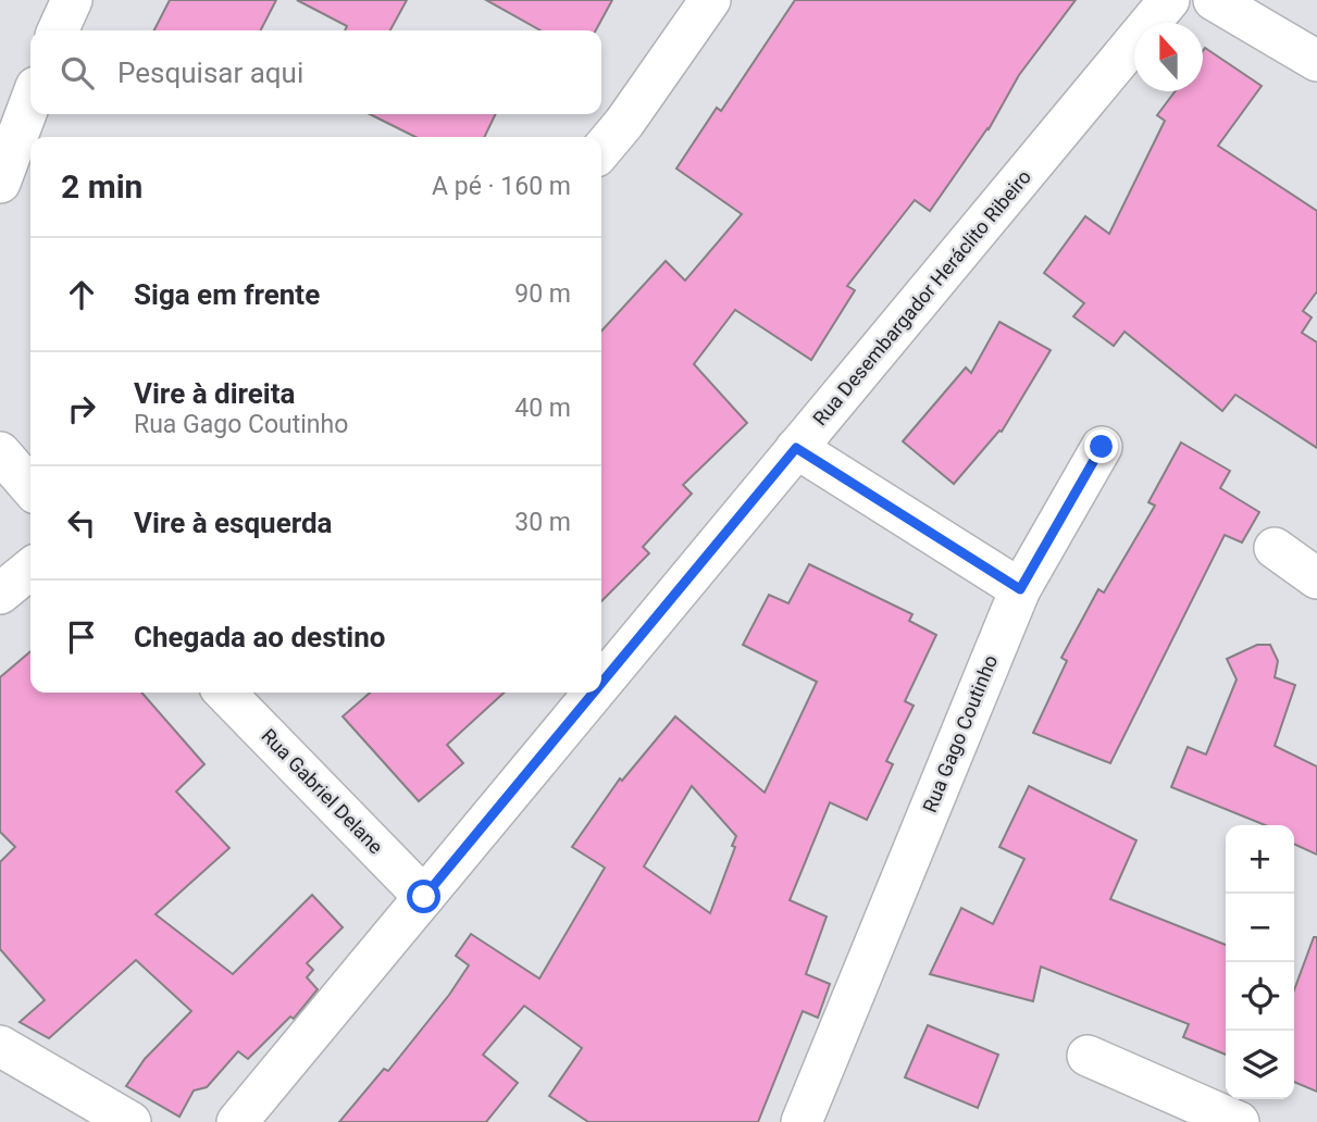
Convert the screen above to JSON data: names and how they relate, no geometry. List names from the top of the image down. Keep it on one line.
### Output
{"streets":{"street":["Rua Desembargador Heráclito Ribeiro","Rua Gago Coutinho","Rua Gabriel Delane"]},"crossings":[["Rua Desembargador Heráclito Ribeiro","Rua Gabriel Delane"]],"north":"top","page":{"search":"Pesquisar aqui","heading":["2 min","A pé · 160 m"],"list":[["Siga em frente","90 m"],["Vire à direita","Rua Gago Coutinho","40 m"],["Vire à esquerda","30 m"],"Chegada ao destino"],"map_buttons":["+","−"]}}
